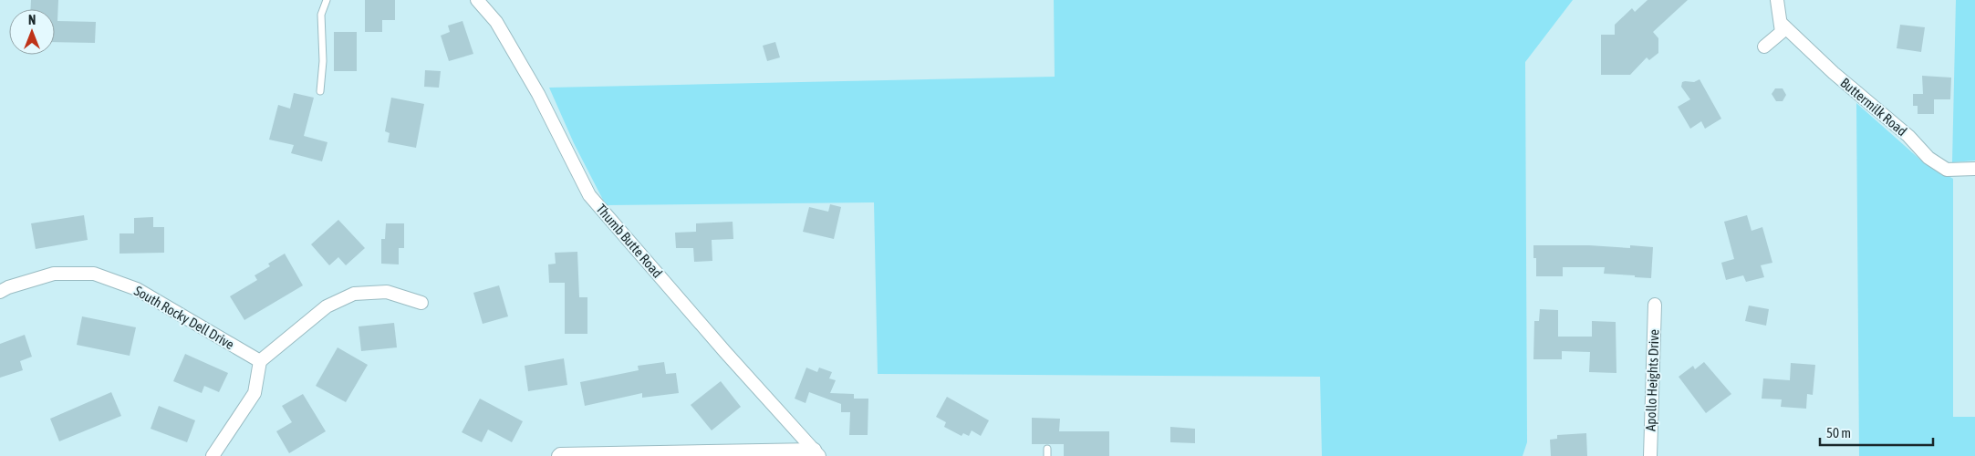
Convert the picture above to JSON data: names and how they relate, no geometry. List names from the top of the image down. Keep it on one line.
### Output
{"streets":{"street":["Buttermilk Road","Thumb Butte Road","South Rocky Dell Drive","Apollo Heights Drive"]},"scale_bar":"50 m","north":"top"}
